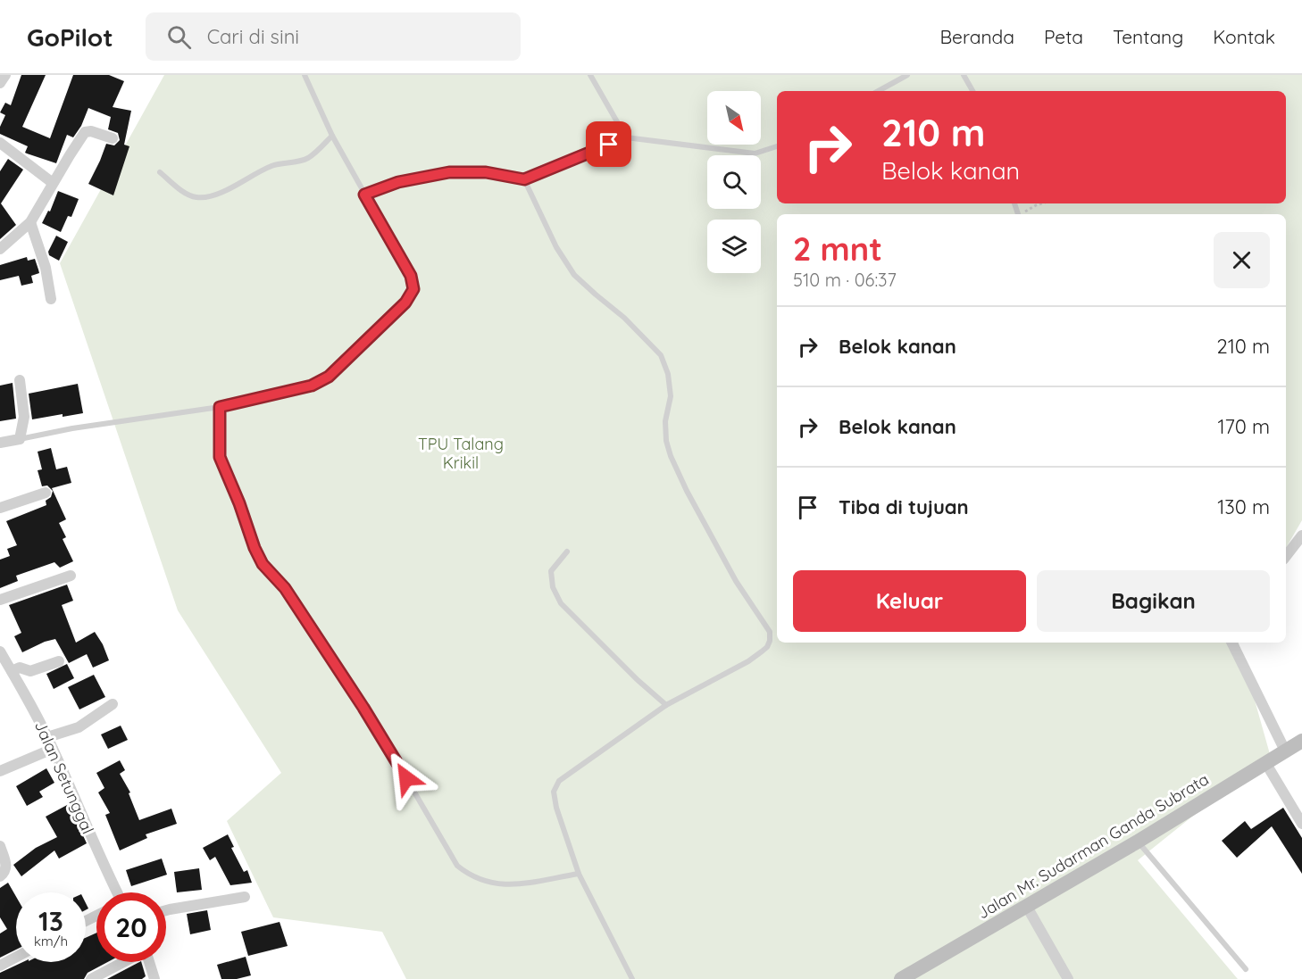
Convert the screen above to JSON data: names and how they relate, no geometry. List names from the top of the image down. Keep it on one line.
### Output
{"streets":{"street":["Jalan Setunggal","Jalan Mr. Sudarman Ganda Subrata"]},"parks":["TPU Talang Krikil"],"north":"bottom right","page":{"header":"GoPilot","search":"Cari di sini","nav":["Beranda","Peta","Tentang","Kontak"],"turn":["210 m","Belok kanan"],"heading":["2 mnt","510 m · 06:37"],"list":[{"name":"Belok kanan","value":"210 m"},{"name":"Belok kanan","value":"170 m"},{"name":"Tiba di tujuan","value":"130 m"}],"buttons":["Keluar","Bagikan"],"speed":"13 km/h","limit":"20"}}
